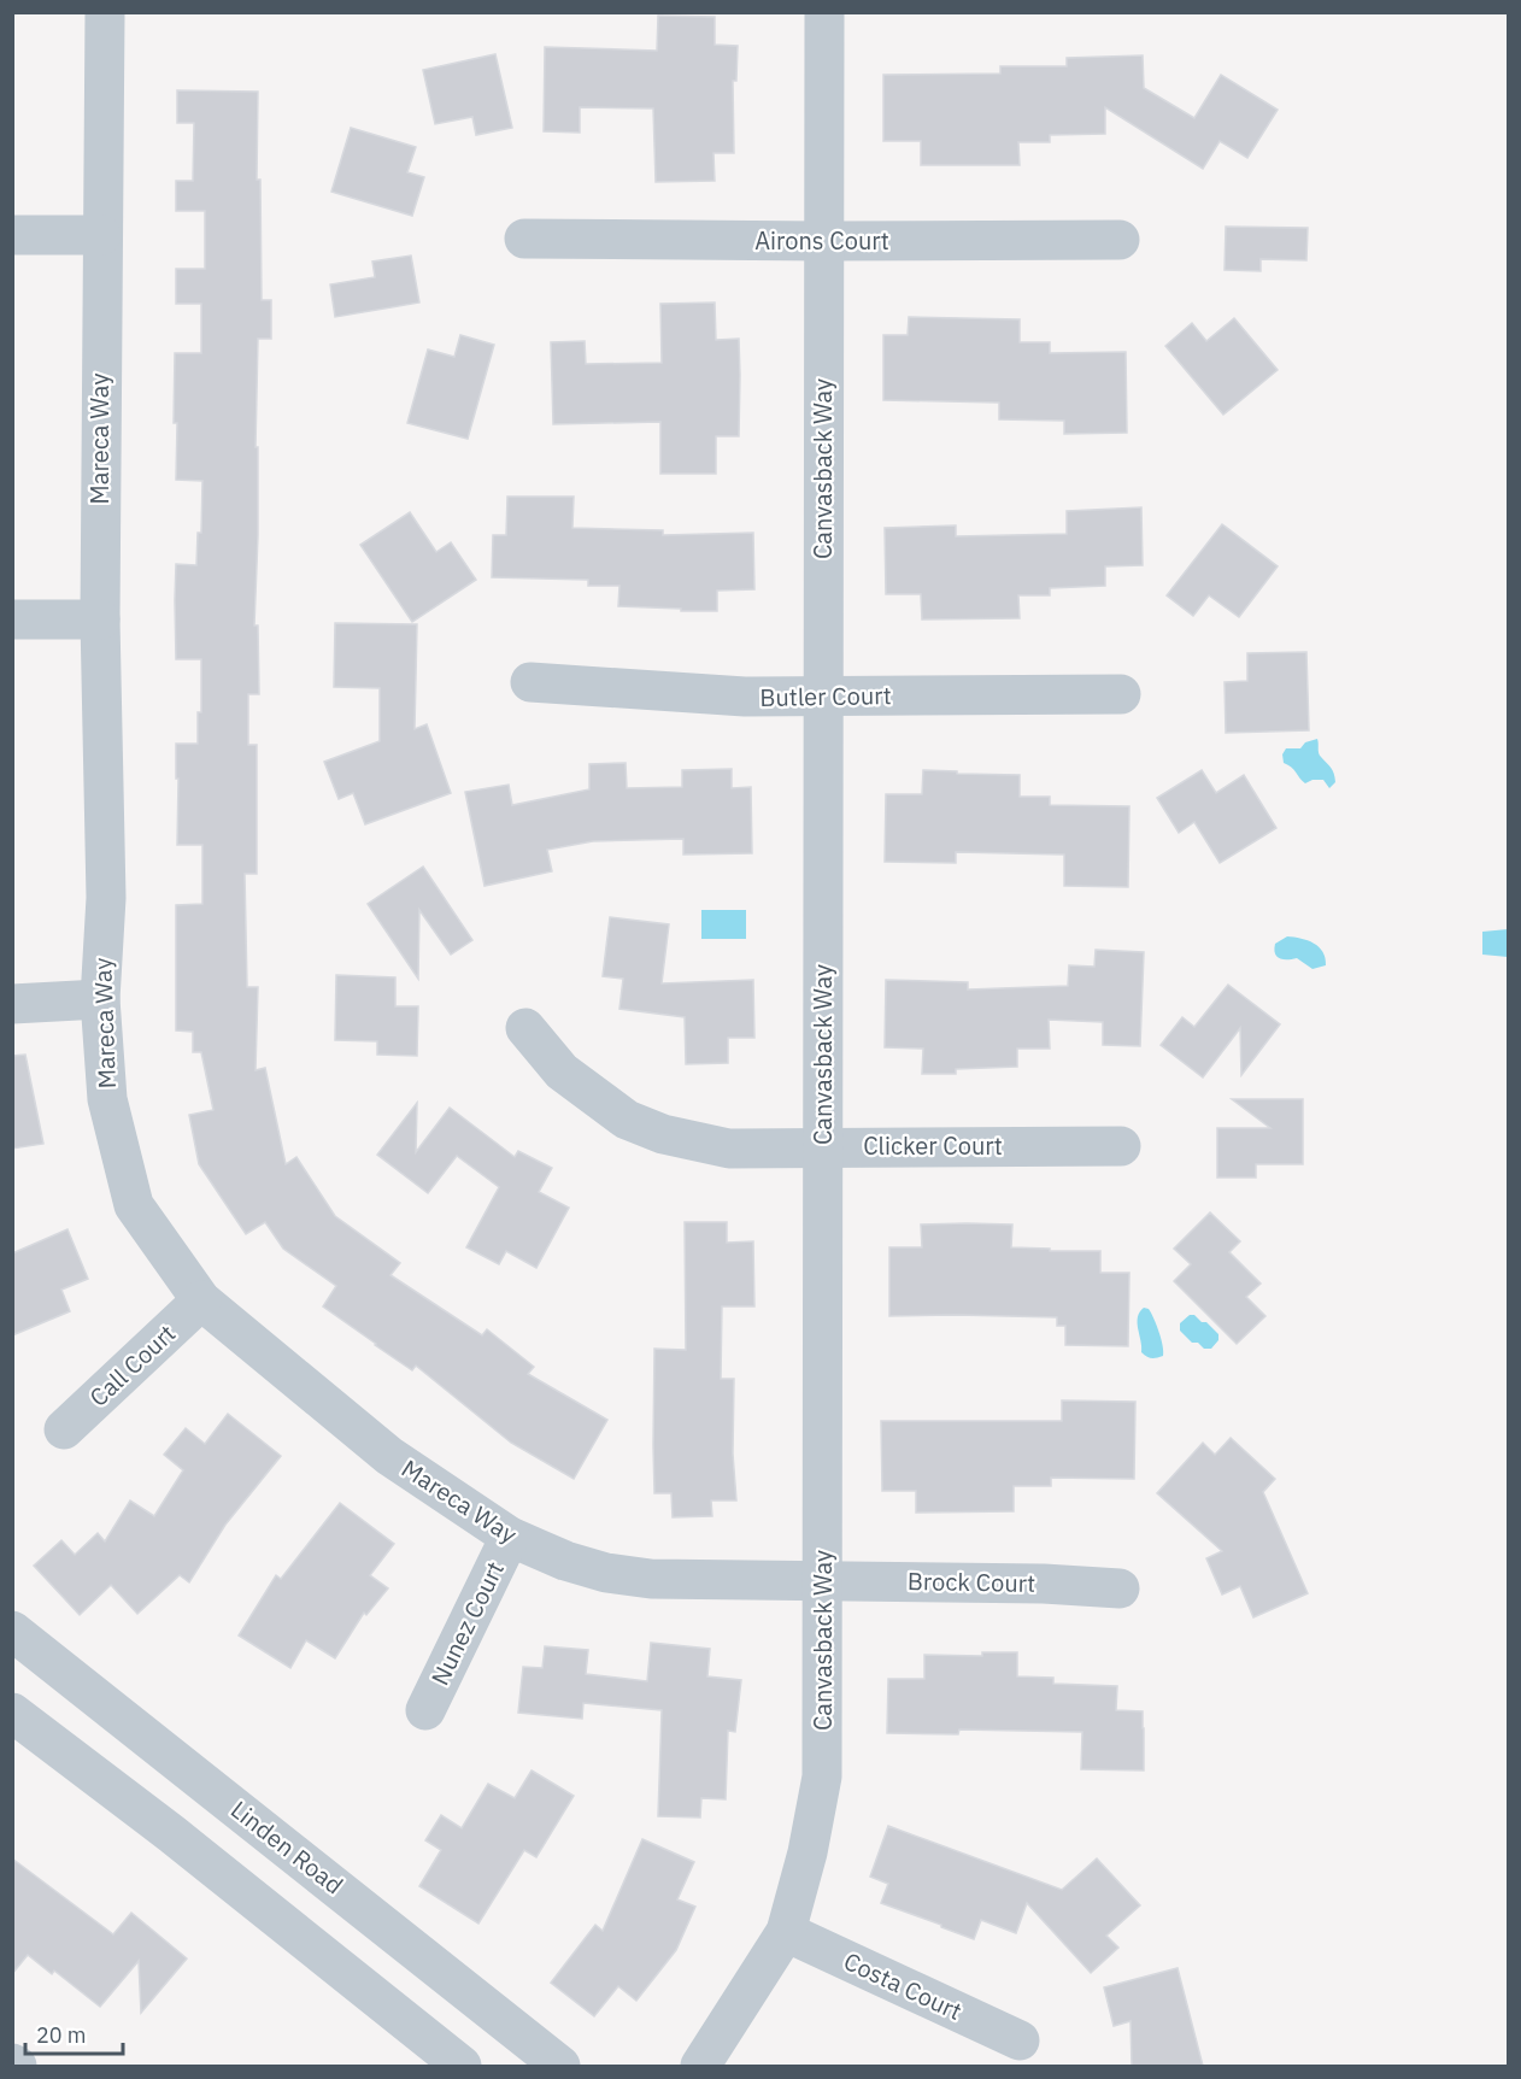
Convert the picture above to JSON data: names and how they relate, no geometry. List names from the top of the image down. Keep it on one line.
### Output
{"streets":{"street":["Airons Court","Mareca Way","Canvasback Way","Butler Court","Clicker Court","Call Court","Brock Court","Nunez Court","Linden Road","Costa Court"]},"crossings":[["Airons Court","Canvasback Way"],["Mareca Way","Canvasback Way"],["Mareca Way","Call Court"],["Mareca Way","Brock Court"],["Mareca Way","Nunez Court"],["Canvasback Way","Butler Court"],["Canvasback Way","Clicker Court"],["Canvasback Way","Brock Court"],["Canvasback Way","Costa Court"]],"scale_bar":"20 m"}
